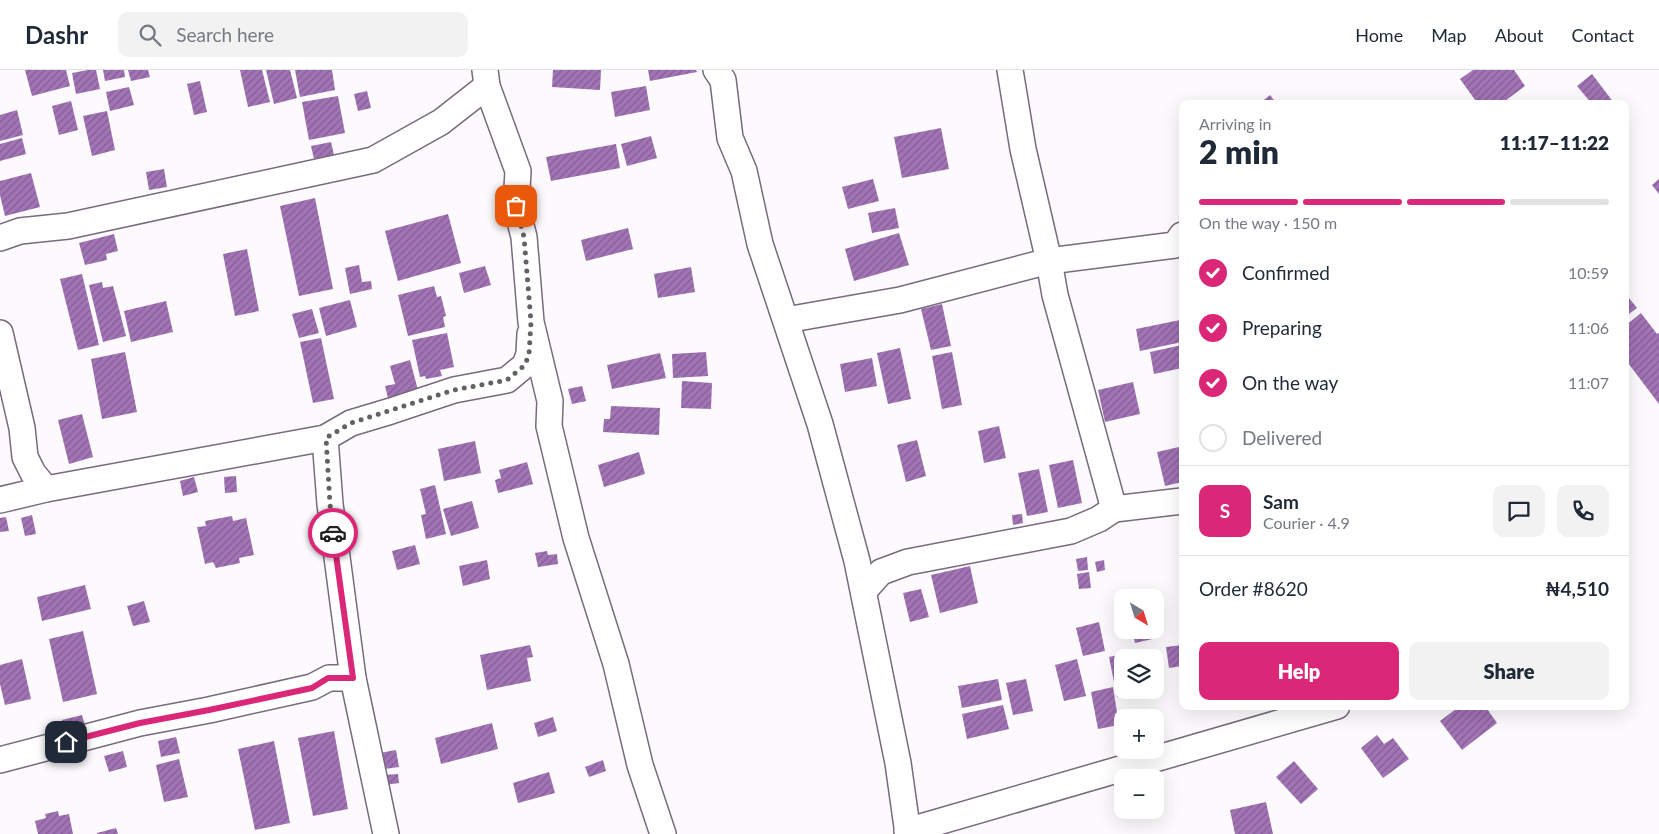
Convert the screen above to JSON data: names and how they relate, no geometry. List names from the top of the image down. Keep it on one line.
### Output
{"north":"bottom right","page":{"header":"Dashr","search":"Search here","nav":["Home","Map","About","Contact"],"heading":["2 min","Arriving in","11:17–11:22"],"panel":["Sam","Courier · 4.9","Order #8620","₦4,510"],"bar":"On the way · 150 m","list":[["Confirmed","10:59"],["Preparing","11:06"],["On the way","11:07"],"Delivered"],"round":"S","map_buttons":["+","−"],"buttons":["Help","Share"]}}
